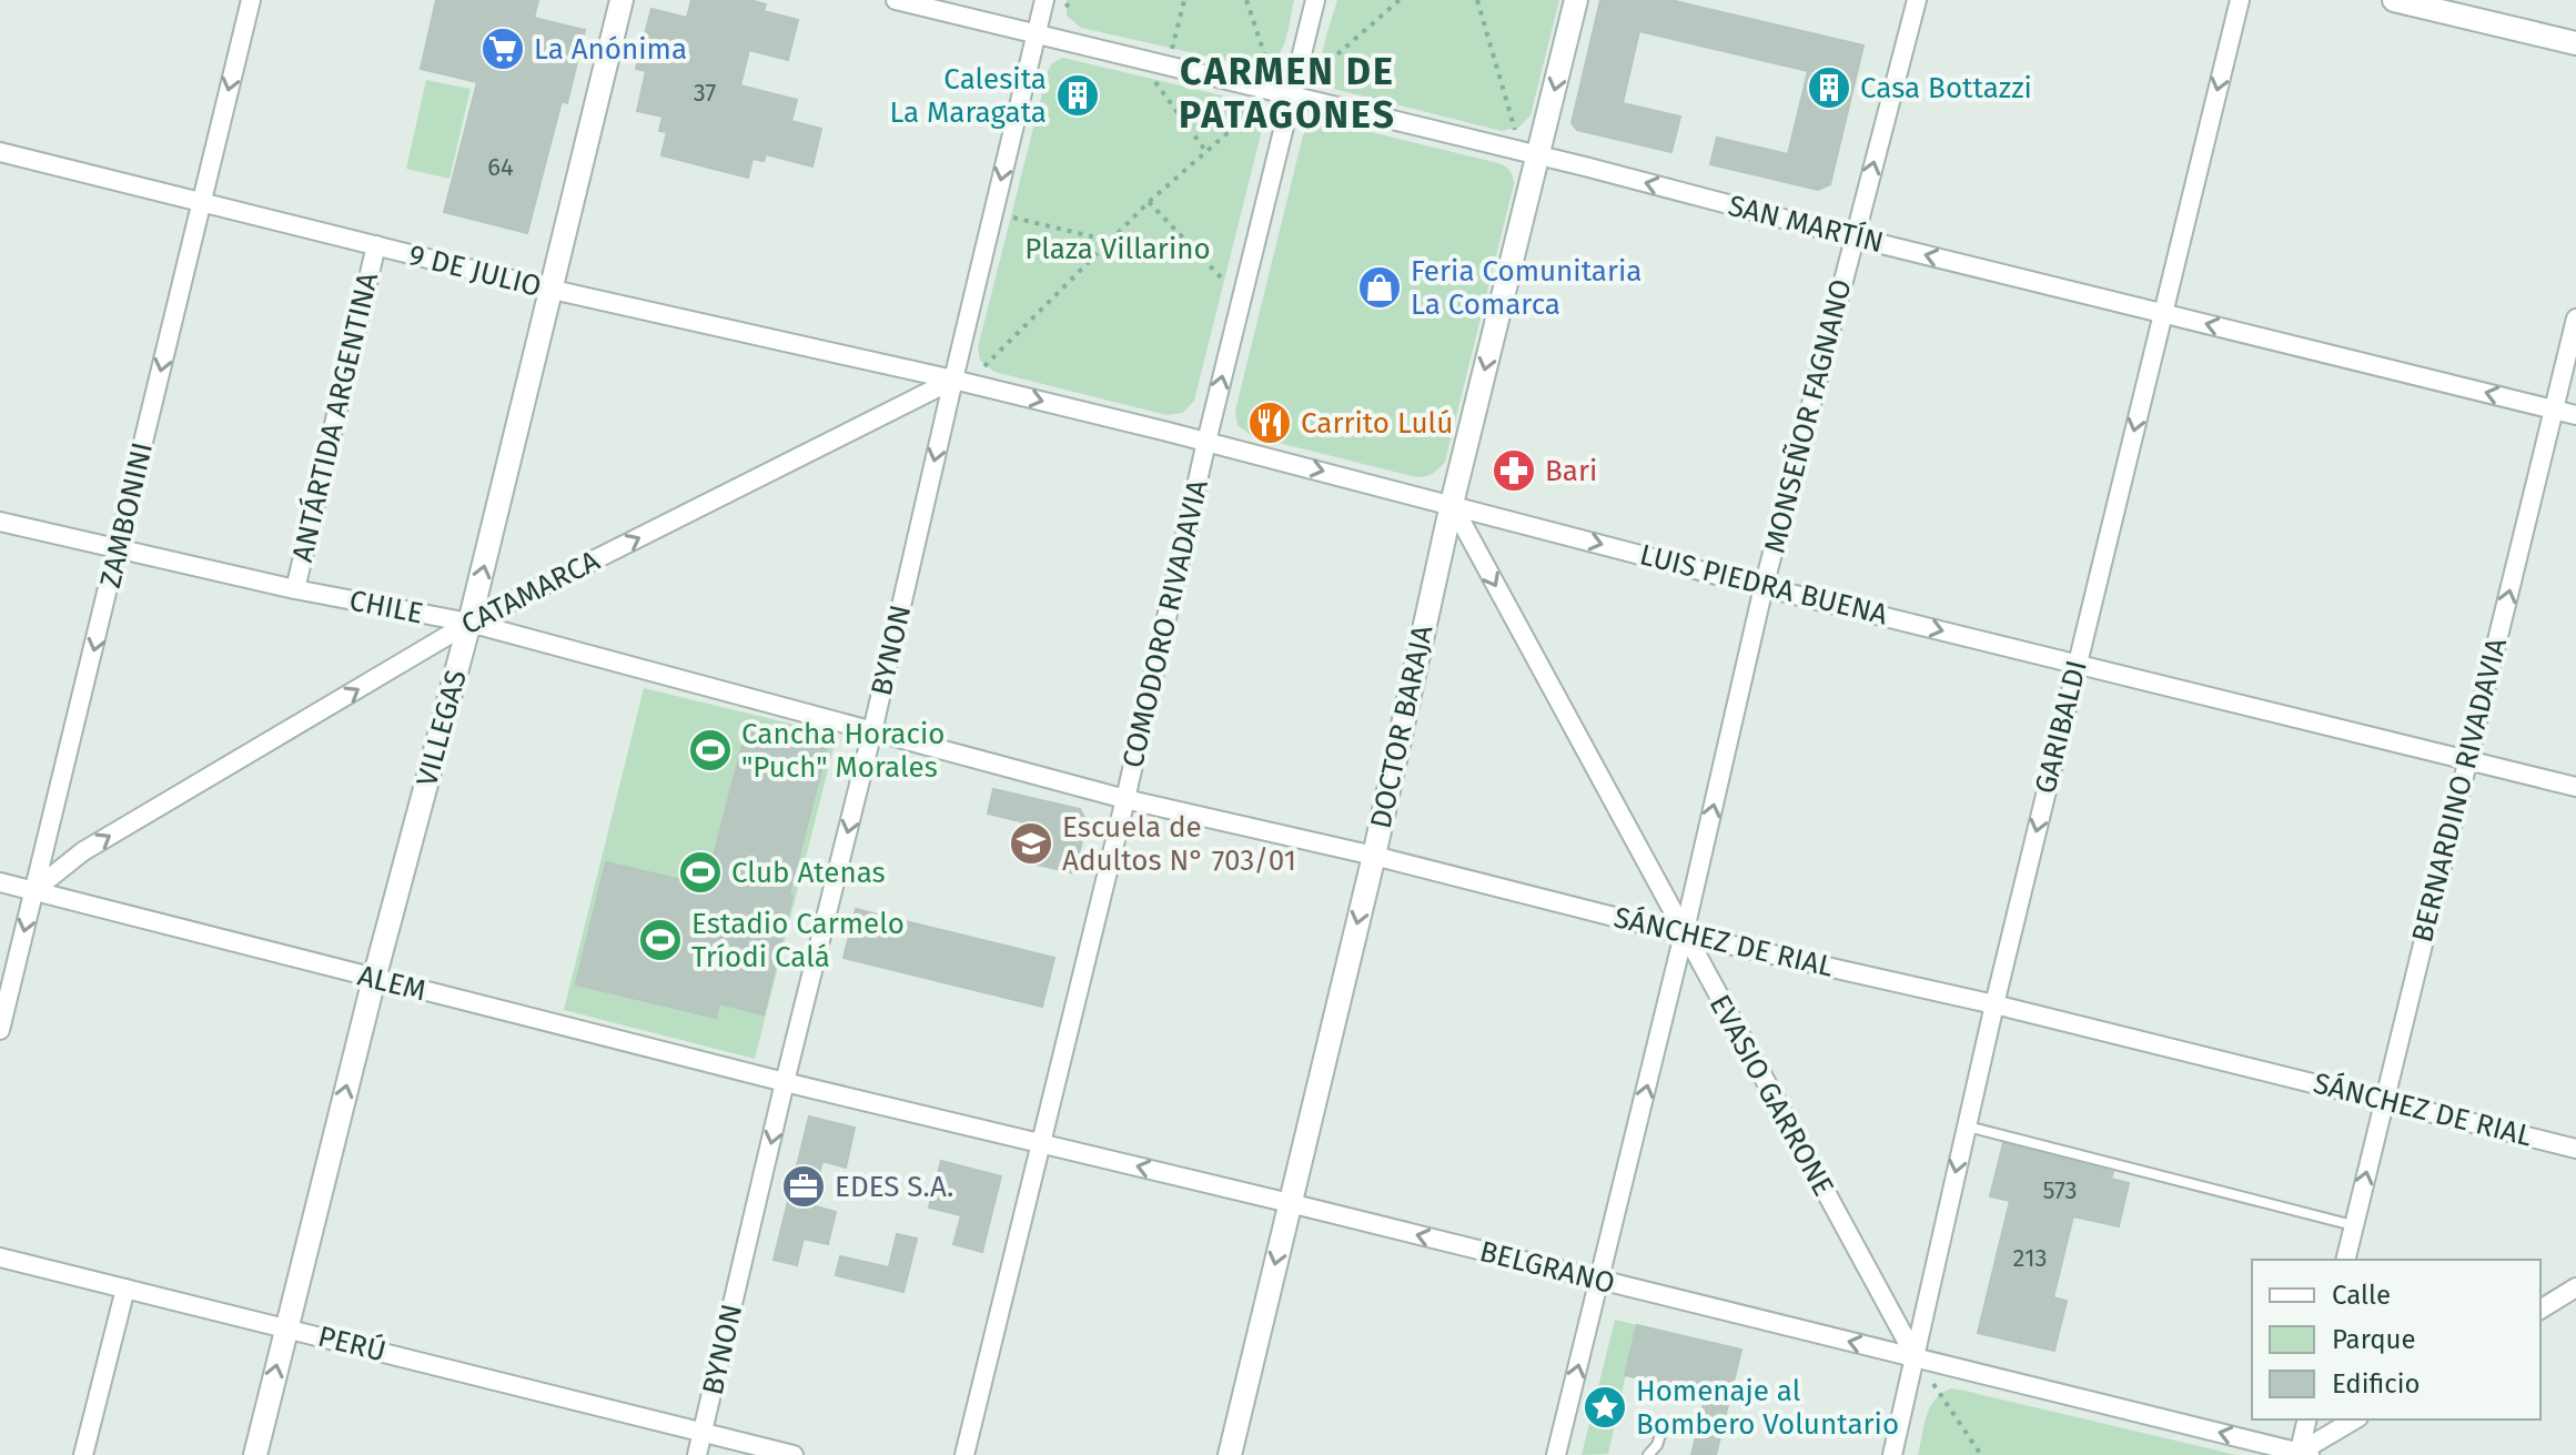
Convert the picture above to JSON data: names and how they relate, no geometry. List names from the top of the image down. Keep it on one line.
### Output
{"streets":{"street":["SAN MARTÍN","9 DE JULIO","MONSEÑOR FAGNANO","ANTÁRTIDA ARGENTINA","ZAMBONINI","LUIS PIEDRA BUENA","CATAMARCA","CHILE","COMODORO RIVADAVIA","BYNON","DOCTOR BARAJA","GARIBALDI","VILLEGAS","BERNARDINO RIVADAVIA","SÁNCHEZ DE RIAL","ALEM","EVASIO GARRONE","BELGRANO","PERÚ"]},"crossings":[["SAN MARTÍN","MONSEÑOR FAGNANO"],["SAN MARTÍN","COMODORO RIVADAVIA"],["SAN MARTÍN","BYNON"],["SAN MARTÍN","DOCTOR BARAJA"],["SAN MARTÍN","GARIBALDI"],["SAN MARTÍN","BERNARDINO RIVADAVIA"],["9 DE JULIO","ANTÁRTIDA ARGENTINA"],["9 DE JULIO","ZAMBONINI"],["9 DE JULIO","LUIS PIEDRA BUENA"],["9 DE JULIO","CATAMARCA"],["9 DE JULIO","BYNON"],["9 DE JULIO","VILLEGAS"],["MONSEÑOR FAGNANO","LUIS PIEDRA BUENA"],["MONSEÑOR FAGNANO","SÁNCHEZ DE RIAL"],["MONSEÑOR FAGNANO","EVASIO GARRONE"],["MONSEÑOR FAGNANO","BELGRANO"],["ANTÁRTIDA ARGENTINA","CHILE"],["ZAMBONINI","CATAMARCA"],["ZAMBONINI","CHILE"],["ZAMBONINI","ALEM"],["LUIS PIEDRA BUENA","CATAMARCA"],["LUIS PIEDRA BUENA","COMODORO RIVADAVIA"],["LUIS PIEDRA BUENA","BYNON"],["LUIS PIEDRA BUENA","DOCTOR BARAJA"],["LUIS PIEDRA BUENA","GARIBALDI"],["LUIS PIEDRA BUENA","BERNARDINO RIVADAVIA"],["LUIS PIEDRA BUENA","EVASIO GARRONE"],["CATAMARCA","CHILE"],["CATAMARCA","BYNON"],["CATAMARCA","VILLEGAS"],["CATAMARCA","ALEM"],["CHILE","BYNON"],["CHILE","VILLEGAS"],["CHILE","SÁNCHEZ DE RIAL"],["COMODORO RIVADAVIA","SÁNCHEZ DE RIAL"],["COMODORO RIVADAVIA","BELGRANO"],["BYNON","SÁNCHEZ DE RIAL"],["BYNON","ALEM"],["BYNON","BELGRANO"],["BYNON","PERÚ"],["DOCTOR BARAJA","SÁNCHEZ DE RIAL"],["DOCTOR BARAJA","EVASIO GARRONE"],["DOCTOR BARAJA","BELGRANO"],["GARIBALDI","SÁNCHEZ DE RIAL"],["GARIBALDI","EVASIO GARRONE"],["GARIBALDI","BELGRANO"],["VILLEGAS","ALEM"],["VILLEGAS","PERÚ"],["BERNARDINO RIVADAVIA","SÁNCHEZ DE RIAL"],["SÁNCHEZ DE RIAL","EVASIO GARRONE"],["ALEM","BELGRANO"],["EVASIO GARRONE","BELGRANO"]],"one_way":["SAN MARTÍN","MONSEÑOR FAGNANO","ZAMBONINI","LUIS PIEDRA BUENA","CATAMARCA","BYNON","DOCTOR BARAJA","GARIBALDI","VILLEGAS","BERNARDINO RIVADAVIA","EVASIO GARRONE","BELGRANO"],"districts":["CARMEN DE PATAGONES"],"parks":["Plaza Villarino"],"places":{"supermarket":["La Anónima"],"building":["Casa Bottazzi","Calesita La Maragata"],"shop":["Feria Comunitaria La Comarca"],"restaurant":["Carrito Lulú"],"pharmacy":["Bari"],"sports":["Cancha Horacio \"Puch\" Morales","Club Atenas","Estadio Carmelo Tríodi Calá"],"school or university":["Escuela de Adultos N° 703/01"],"office":["EDES S.A."],"place":["Homenaje al Bombero Voluntario"]},"house_numbers":["37","64","573","213"],"legend":["Calle","Parque","Edificio"]}
